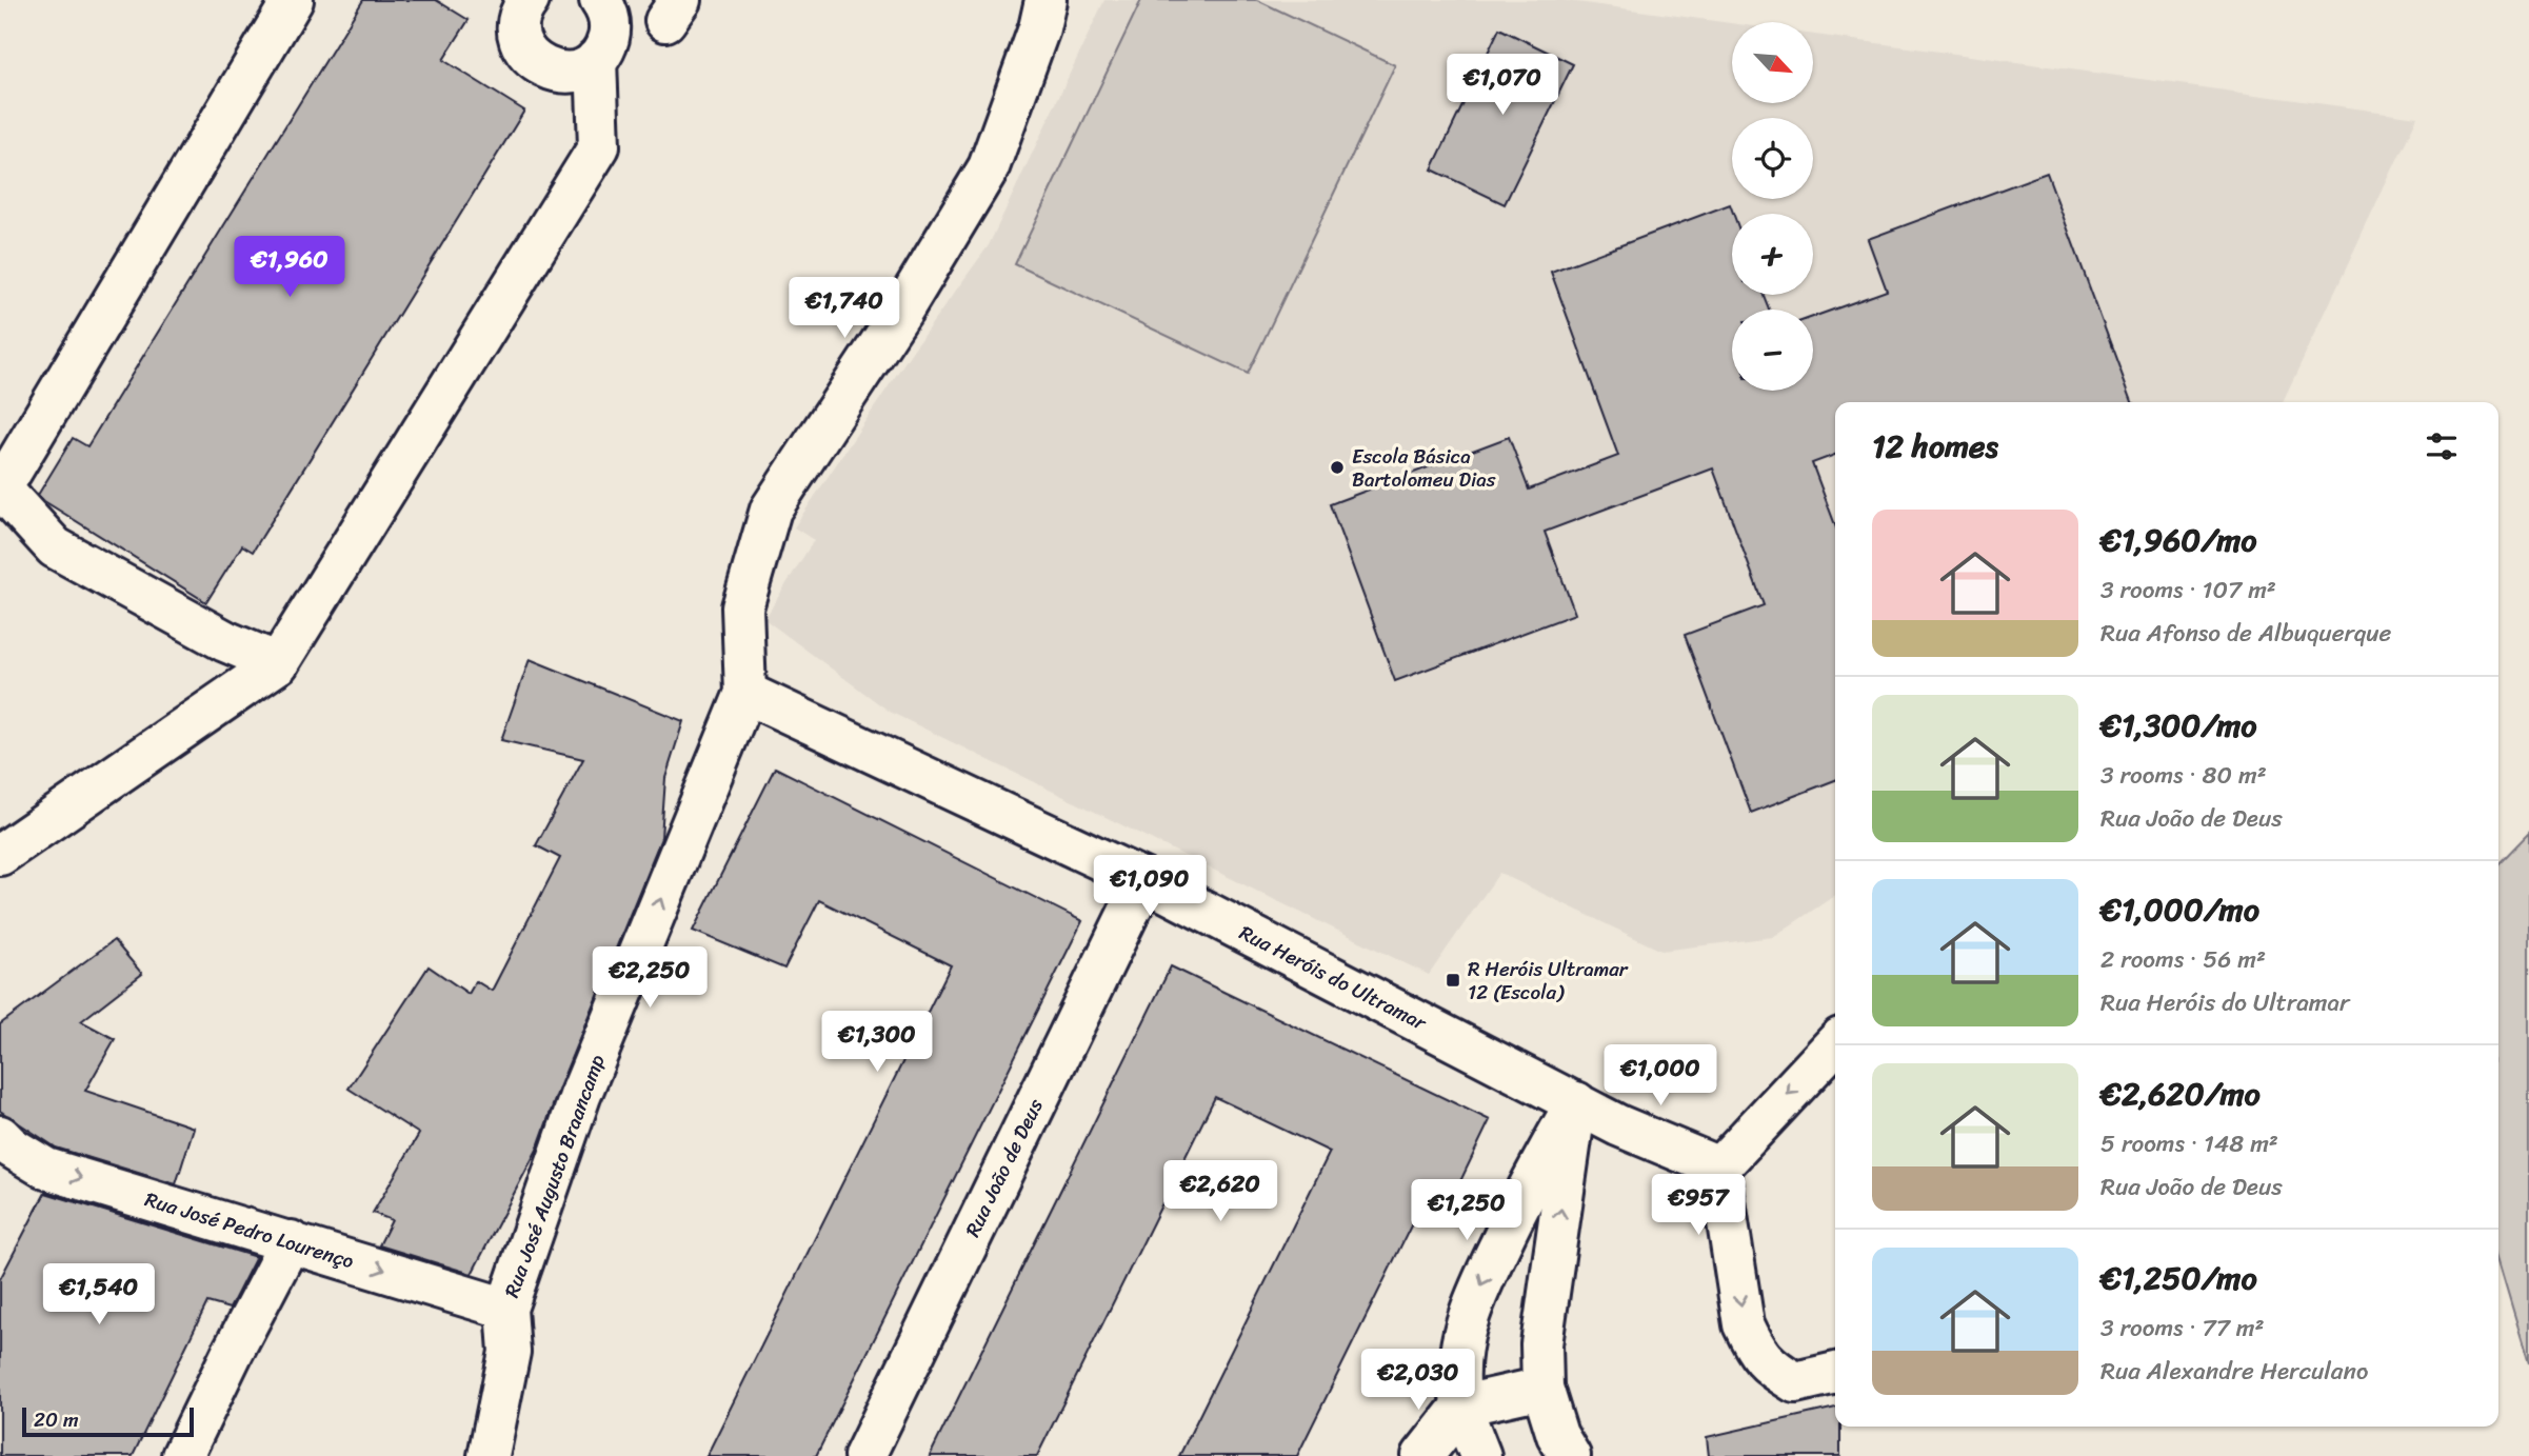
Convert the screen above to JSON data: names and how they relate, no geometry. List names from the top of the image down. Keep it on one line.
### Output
{"streets":{"street":["Rua Heróis do Ultramar","Rua João de Deus","Rua José Augusto Braancamp","Rua José Pedro Lourenço"]},"crossings":[["Rua Heróis do Ultramar","Rua João de Deus"],["Rua Heróis do Ultramar","Rua José Augusto Braancamp"],["Rua José Augusto Braancamp","Rua José Pedro Lourenço"]],"one_way":["Rua José Augusto Braancamp","Rua José Pedro Lourenço"],"places":{"other":["Escola Básica Bartolomeu Dias"],"transit":["R Heróis Ultramar 12 (Escola)"]},"scale_bar":"20 m","north":"bottom right","page":{"map_buttons":["+","−"],"price":["€1,070","€1,960","€1,740","€1,090","€2,250","€1,300","€1,000","€2,620","€957","€1,250","€1,540","€2,030"],"heading":"12 homes","list":[{"name":"€1,960/mo","note":"3 rooms · 107 m² · Rua Afonso de Albuquerque"},{"name":"€1,300/mo","note":"3 rooms · 80 m² · Rua João de Deus"},{"name":"€1,000/mo","note":"2 rooms · 56 m² · Rua Heróis do Ultramar"},{"name":"€2,620/mo","note":"5 rooms · 148 m² · Rua João de Deus"},{"name":"€1,250/mo","note":"3 rooms · 77 m² · Rua Alexandre Herculano"}],"scale":"20 m"}}
